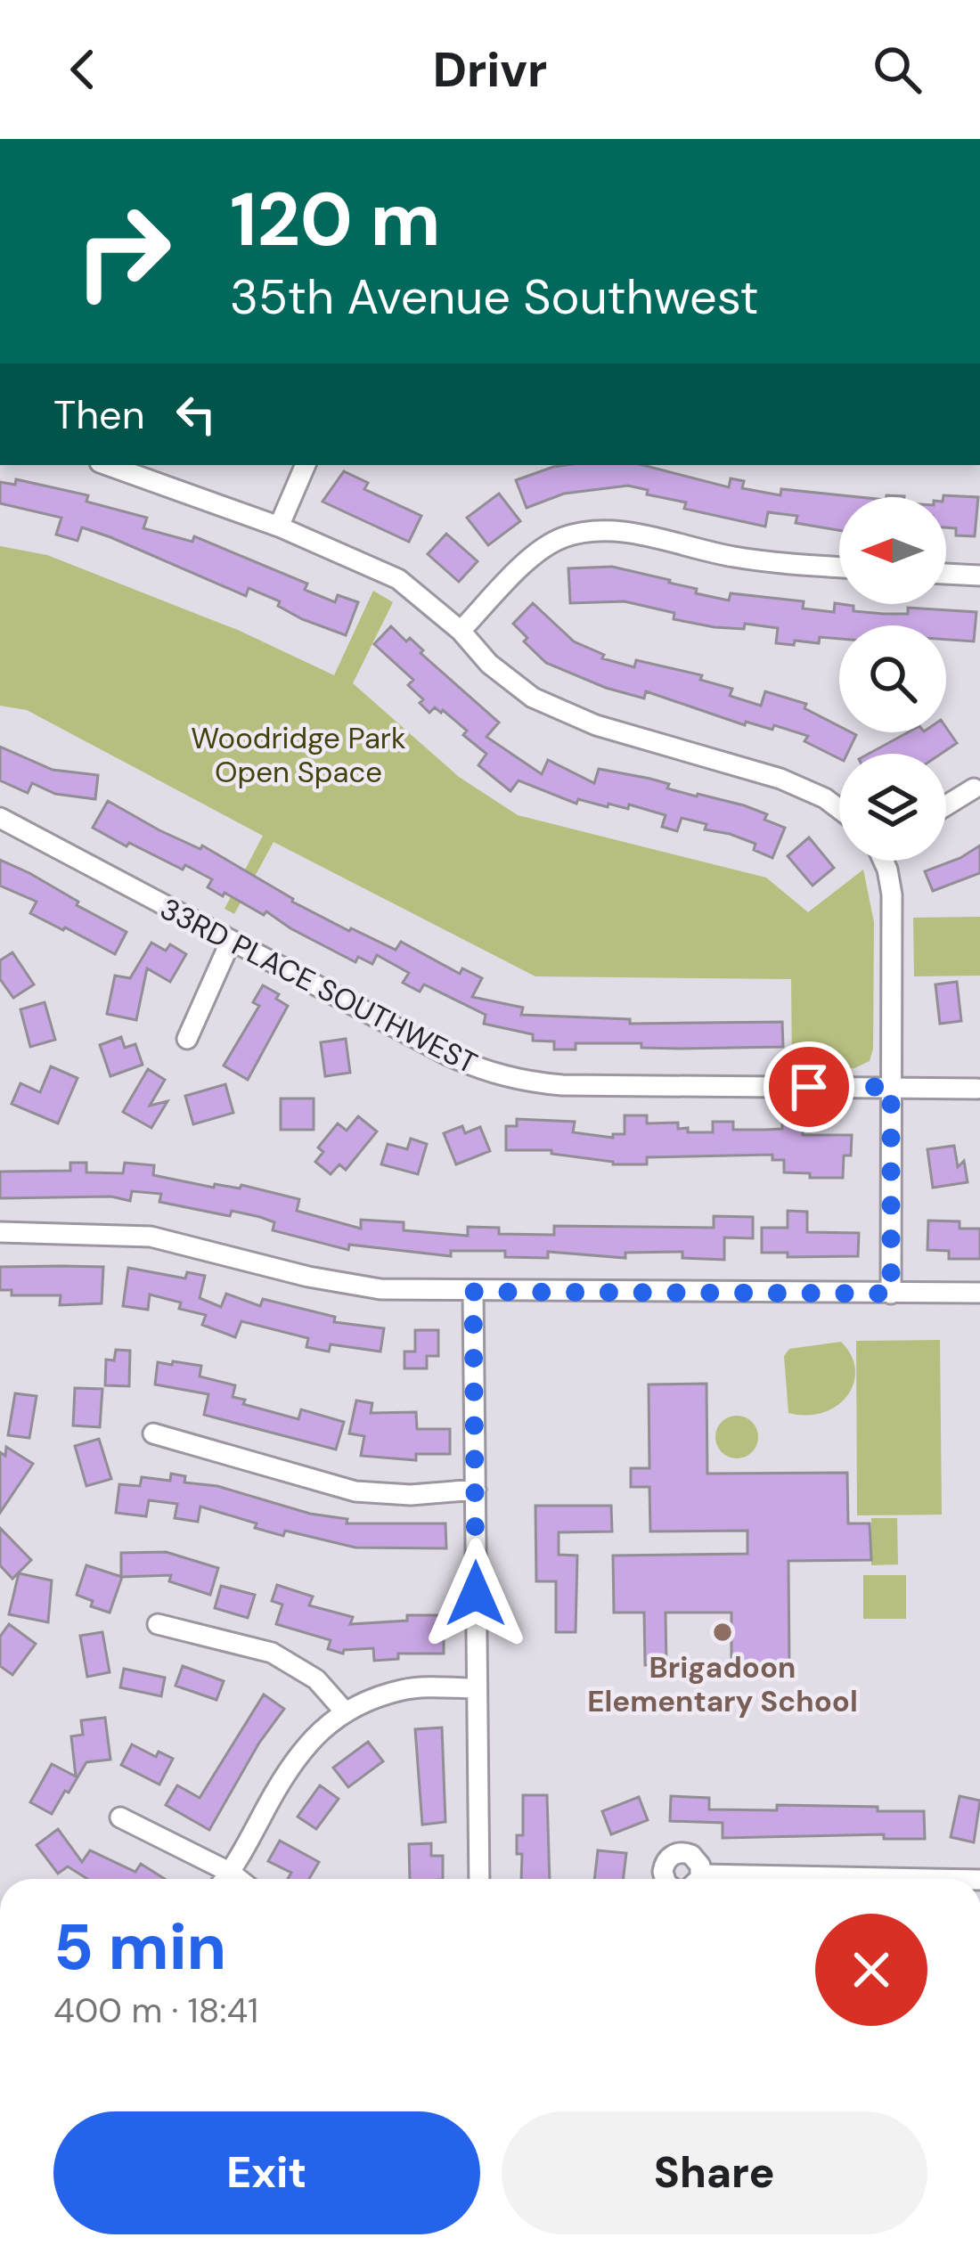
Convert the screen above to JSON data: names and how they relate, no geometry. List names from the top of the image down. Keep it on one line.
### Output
{"streets":{"street":["33RD PLACE SOUTHWEST"]},"parks":["Woodridge Park Open Space"],"places":["Brigadoon Elementary School"],"north":"left","page":{"header":"Drivr","turn":["120 m","35th Avenue Southwest"],"then":"Then","heading":["5 min","400 m · 18:41"],"buttons":["Exit","Share"]}}
